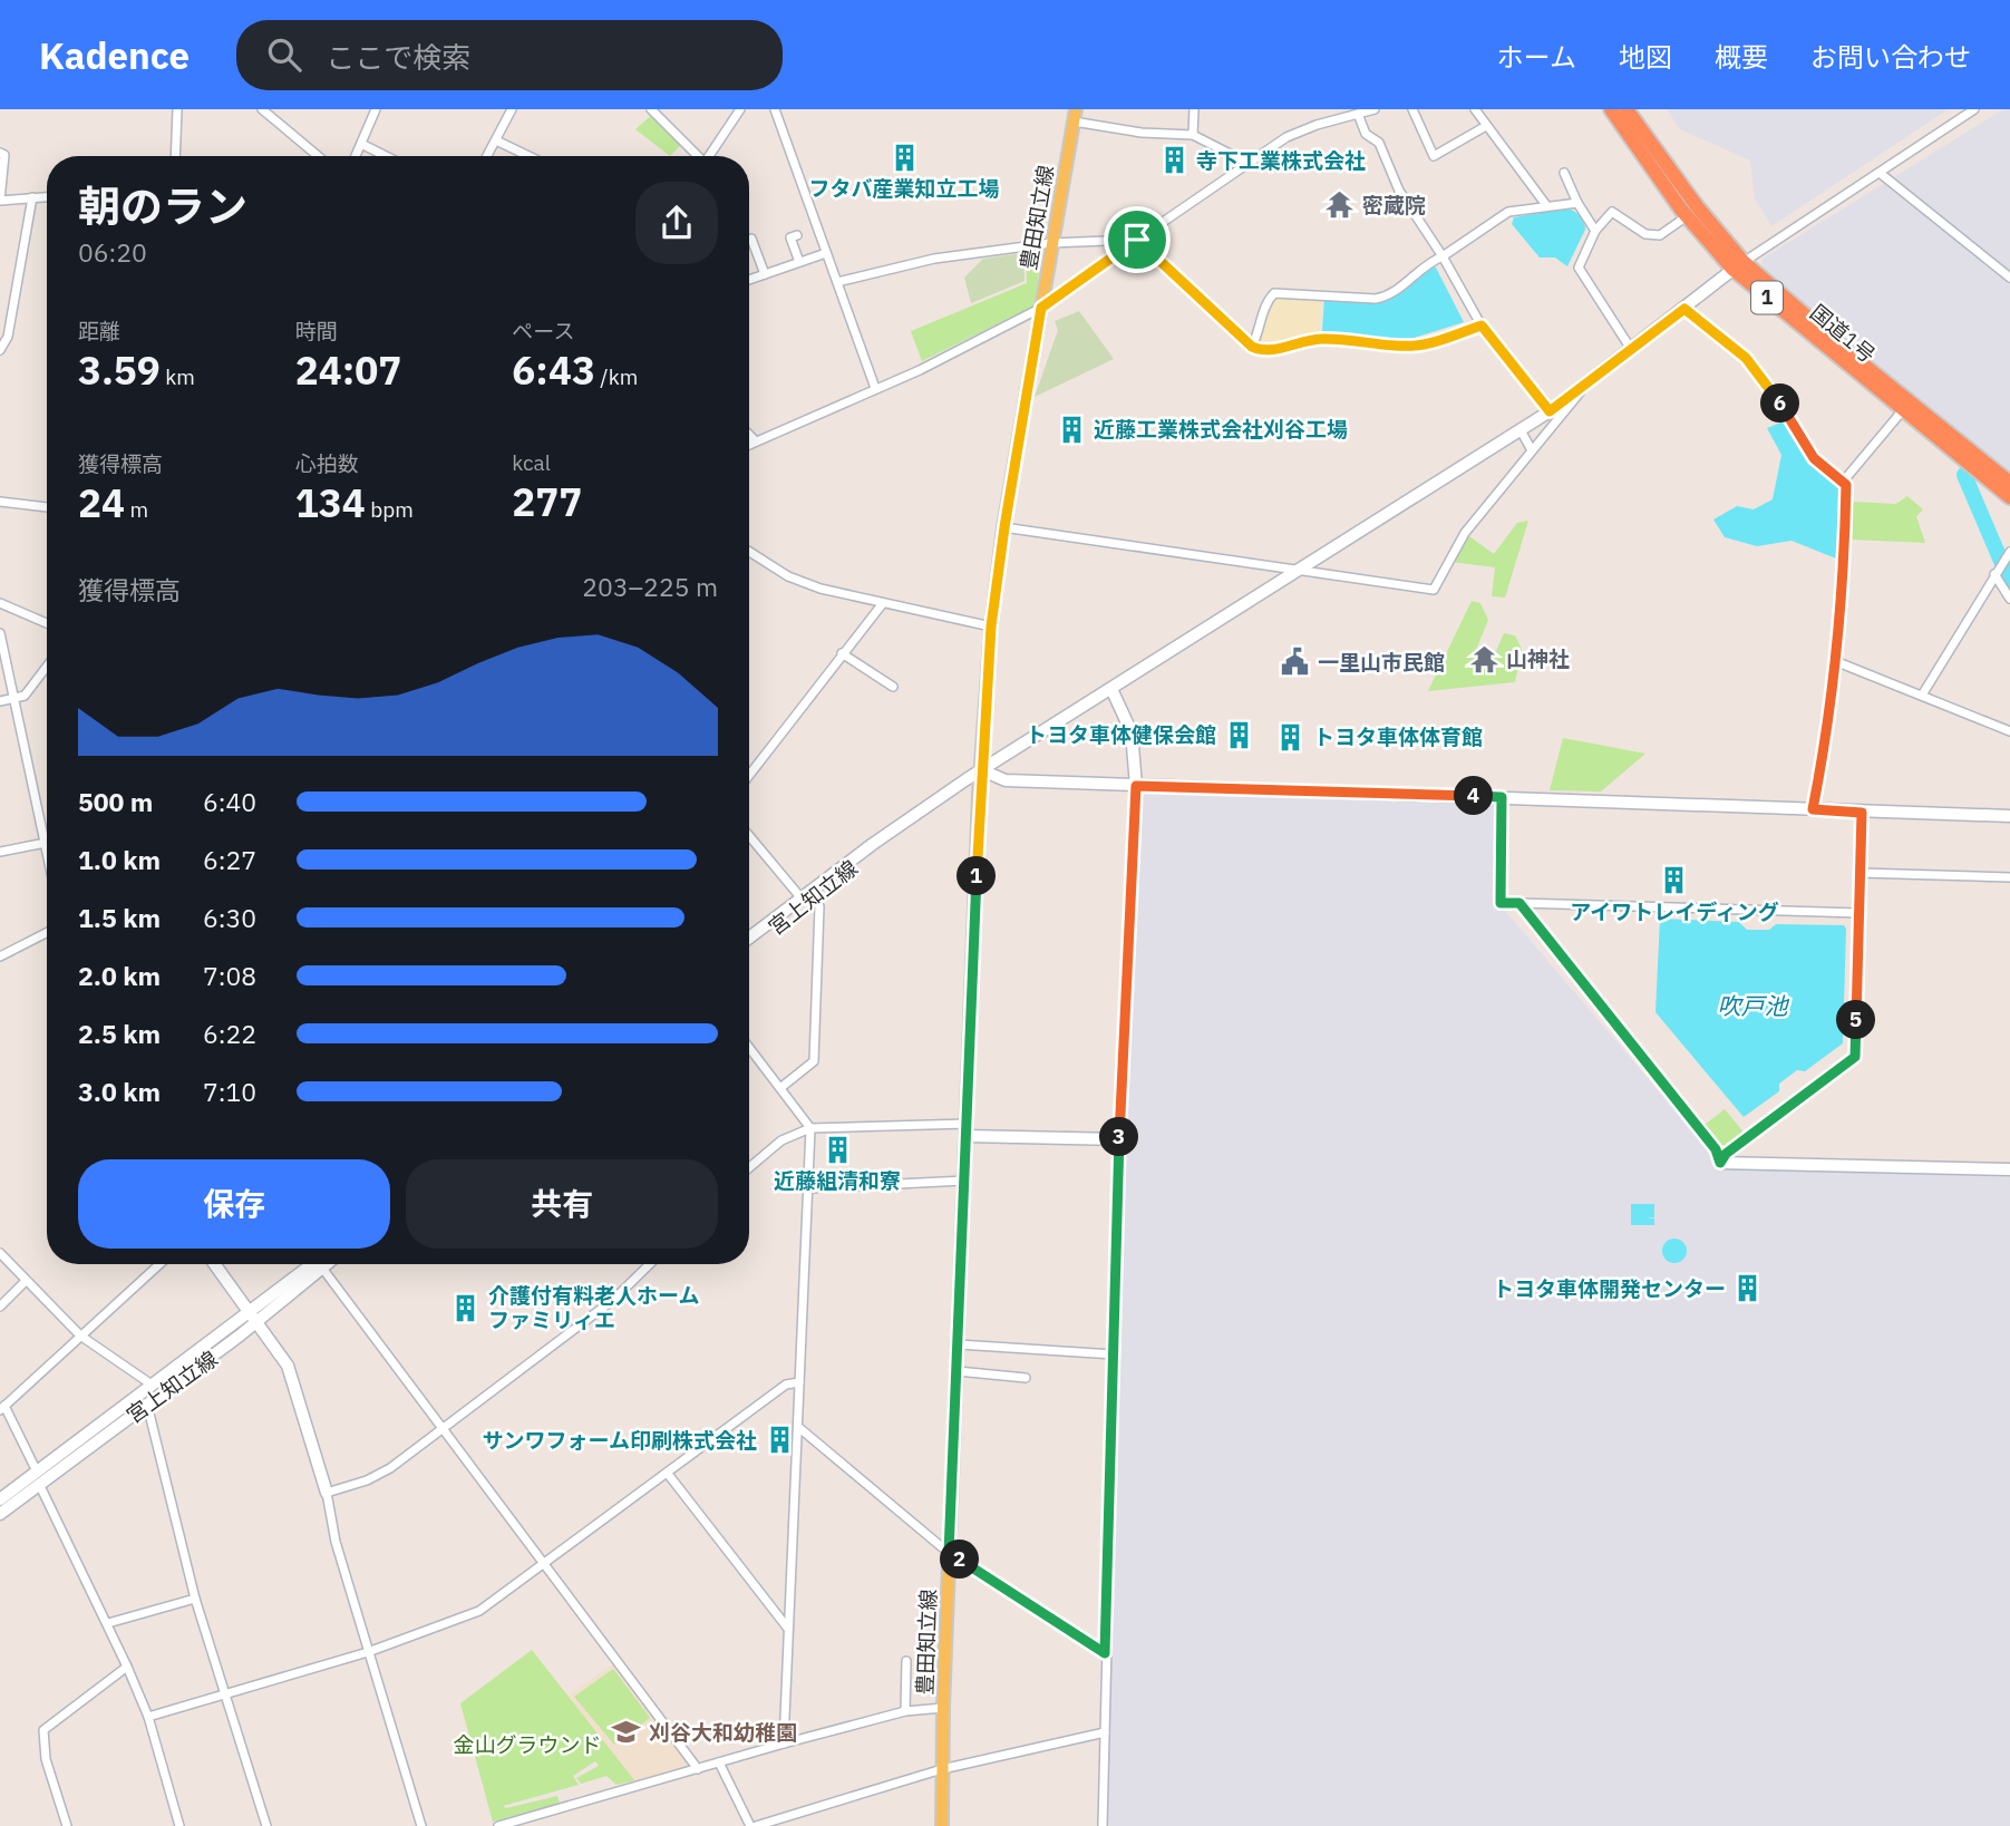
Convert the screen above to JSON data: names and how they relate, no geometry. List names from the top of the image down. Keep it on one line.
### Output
{"streets":{"highway":["1","国道1号"],"main road":["豊田知立線"],"street":["宮上知立線"]},"crossings":[["豊田知立線","宮上知立線"],["国道1号","宮上知立線"]],"water":["吹戸池"],"parks":["金山グラウンド"],"places":{"building":["フタバ産業知立工場","寺下工業株式会社","近藤工業株式会社刈谷工場","トヨタ車体健保会館","トヨタ車体体育館","アイワトレイディング","近藤組清和寮","トヨタ車体開発センター","介護付有料老人ホーム ファミリィエ","サンワフォーム印刷株式会社"],"temple":["密蔵院","山神社"],"public building":["一里山市民館"],"school or university":["刈谷大和幼稚園"]},"page":{"header":"Kadence","search":"ここで検索","nav":["ホーム","地図","概要","お問い合わせ"],"heading":["朝のラン","06:20"],"stats":[["距離","3.59 km"],["時間","24:07"],["ペース","6:43 /km"],["獲得標高","24 m"],["心拍数","134 bpm"],["kcal","277"]],"pins":["6","4","1","5","3","2"],"chart":["獲得標高","203–225 m"],"list":[{"name":"500 m","note":"6:40"},{"name":"1.0 km","note":"6:27"},{"name":"1.5 km","note":"6:30"},{"name":"2.0 km","note":"7:08"},{"name":"2.5 km","note":"6:22"},{"name":"3.0 km","note":"7:10"}],"buttons":["保存","共有"]}}
